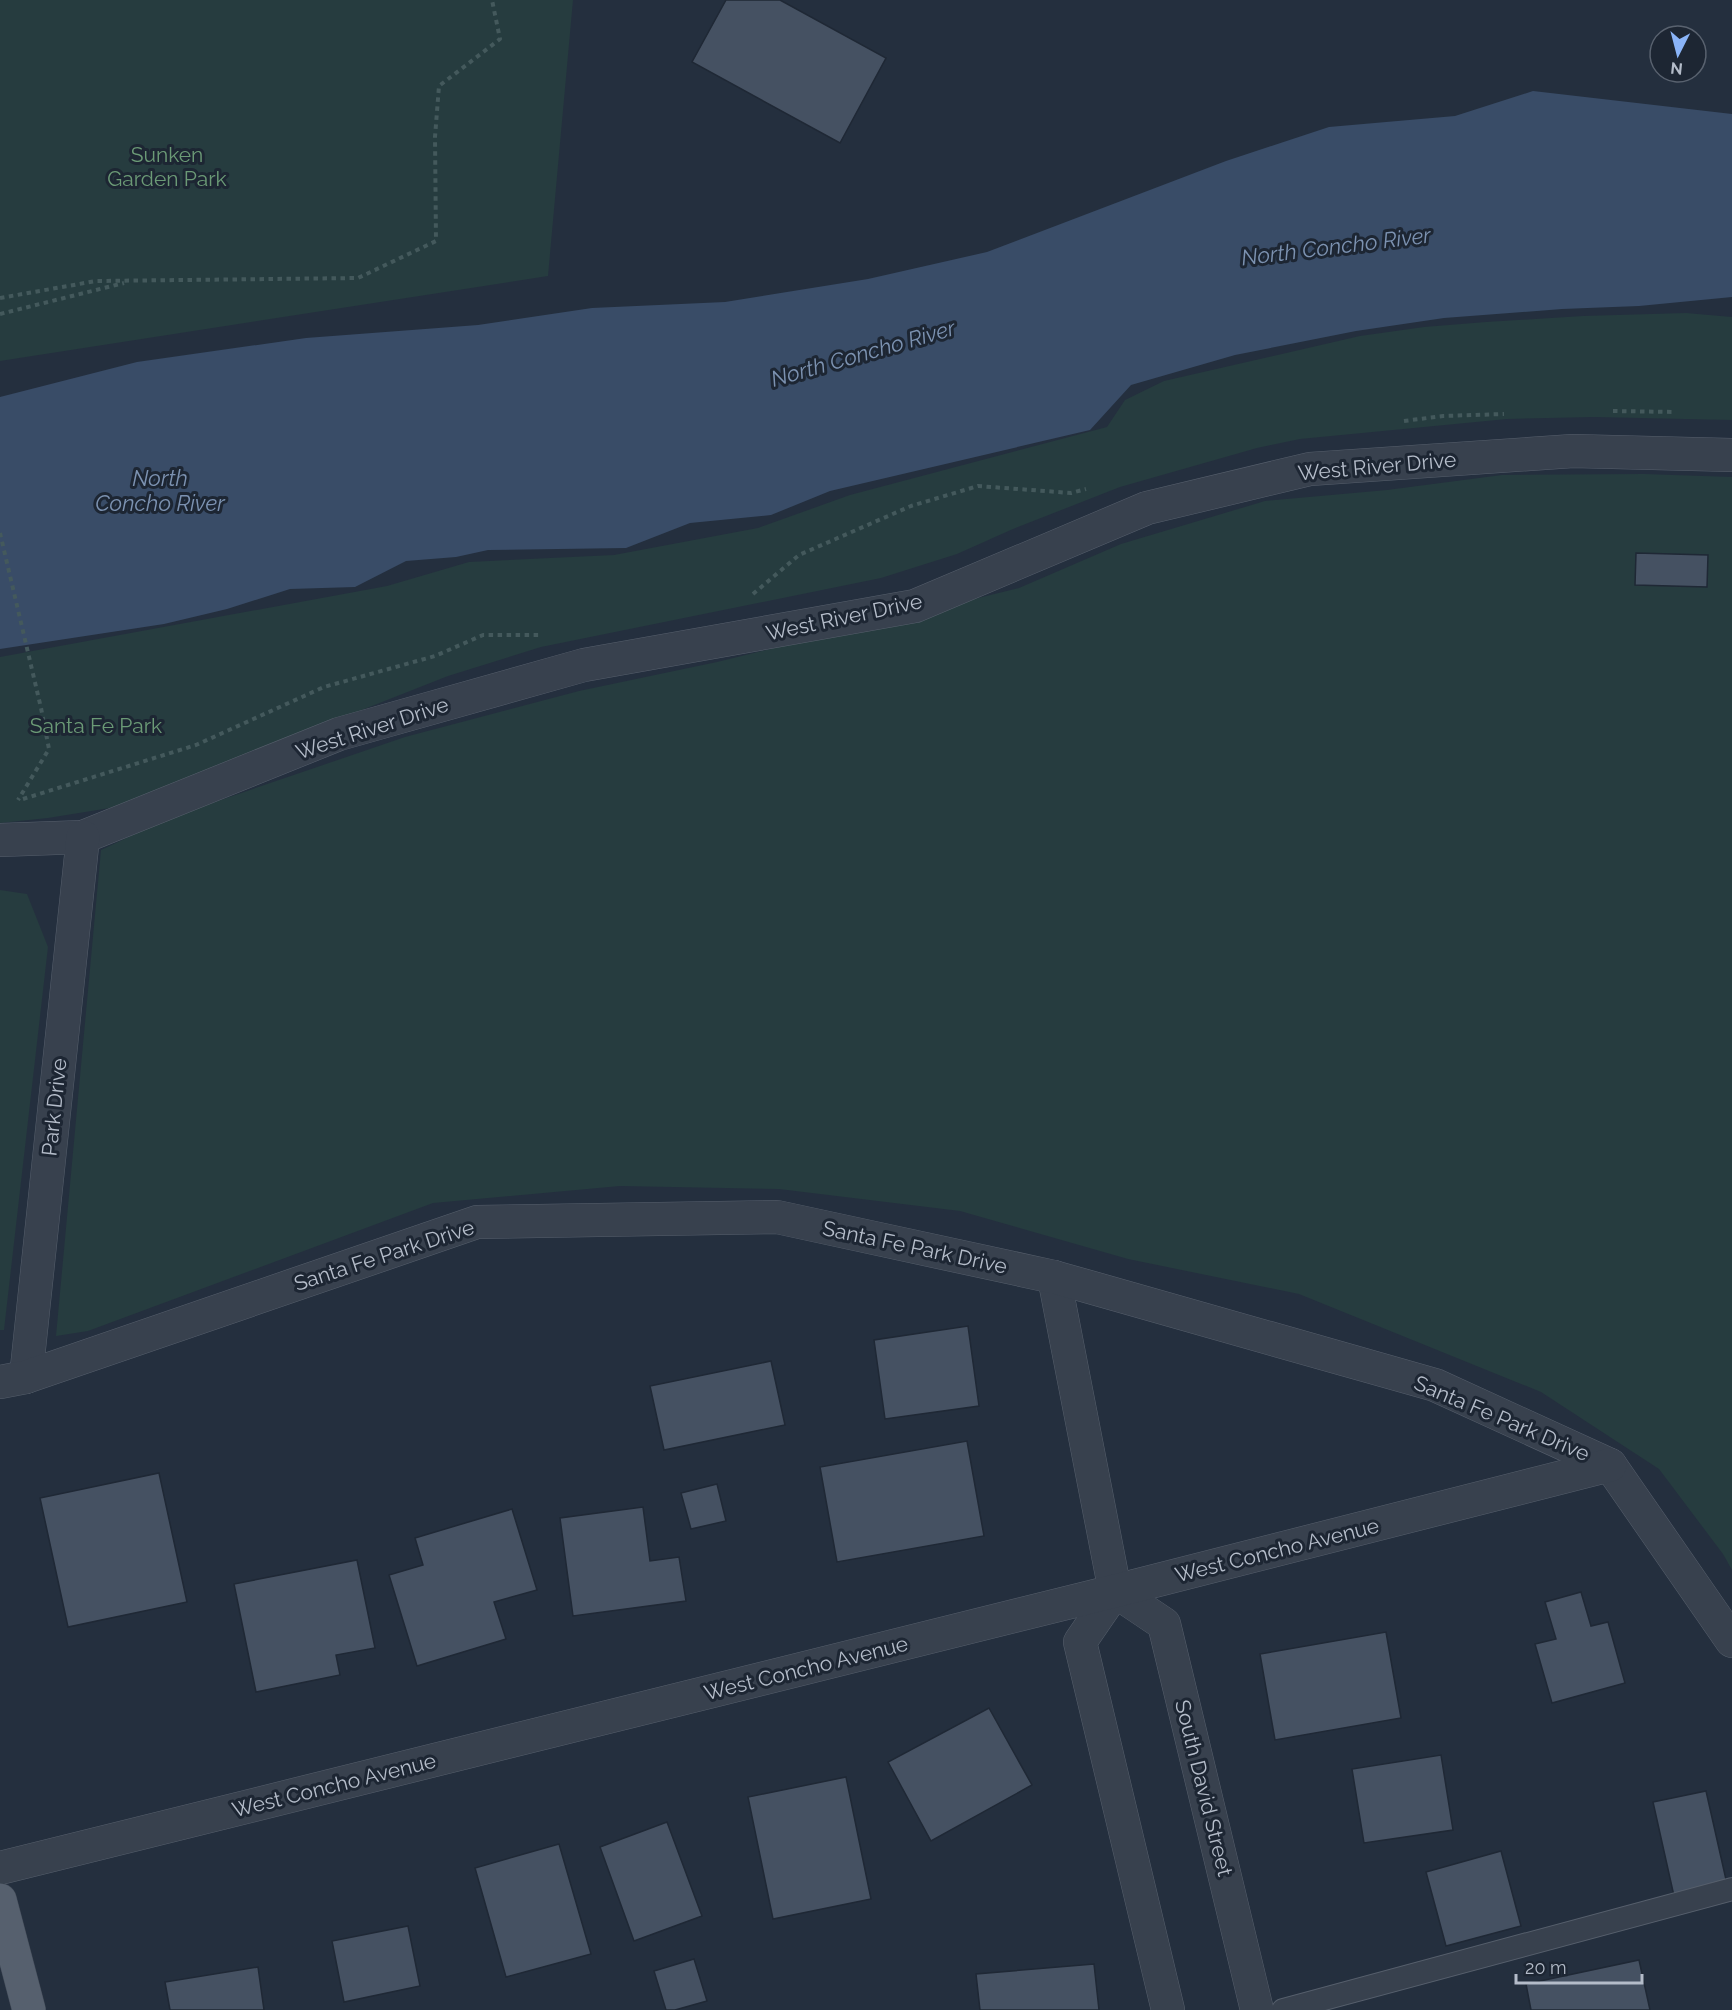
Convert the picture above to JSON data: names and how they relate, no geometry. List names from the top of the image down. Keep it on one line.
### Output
{"streets":{"street":["West River Drive","Park Drive","Santa Fe Park Drive","West Concho Avenue","South David Street"]},"crossings":[["West River Drive","Park Drive"],["Park Drive","Santa Fe Park Drive"],["Santa Fe Park Drive","West Concho Avenue"],["West Concho Avenue","South David Street"]],"water":["North Concho River"],"parks":["Sunken Garden Park","Santa Fe Park"],"scale_bar":"20 m","north":"bottom"}
